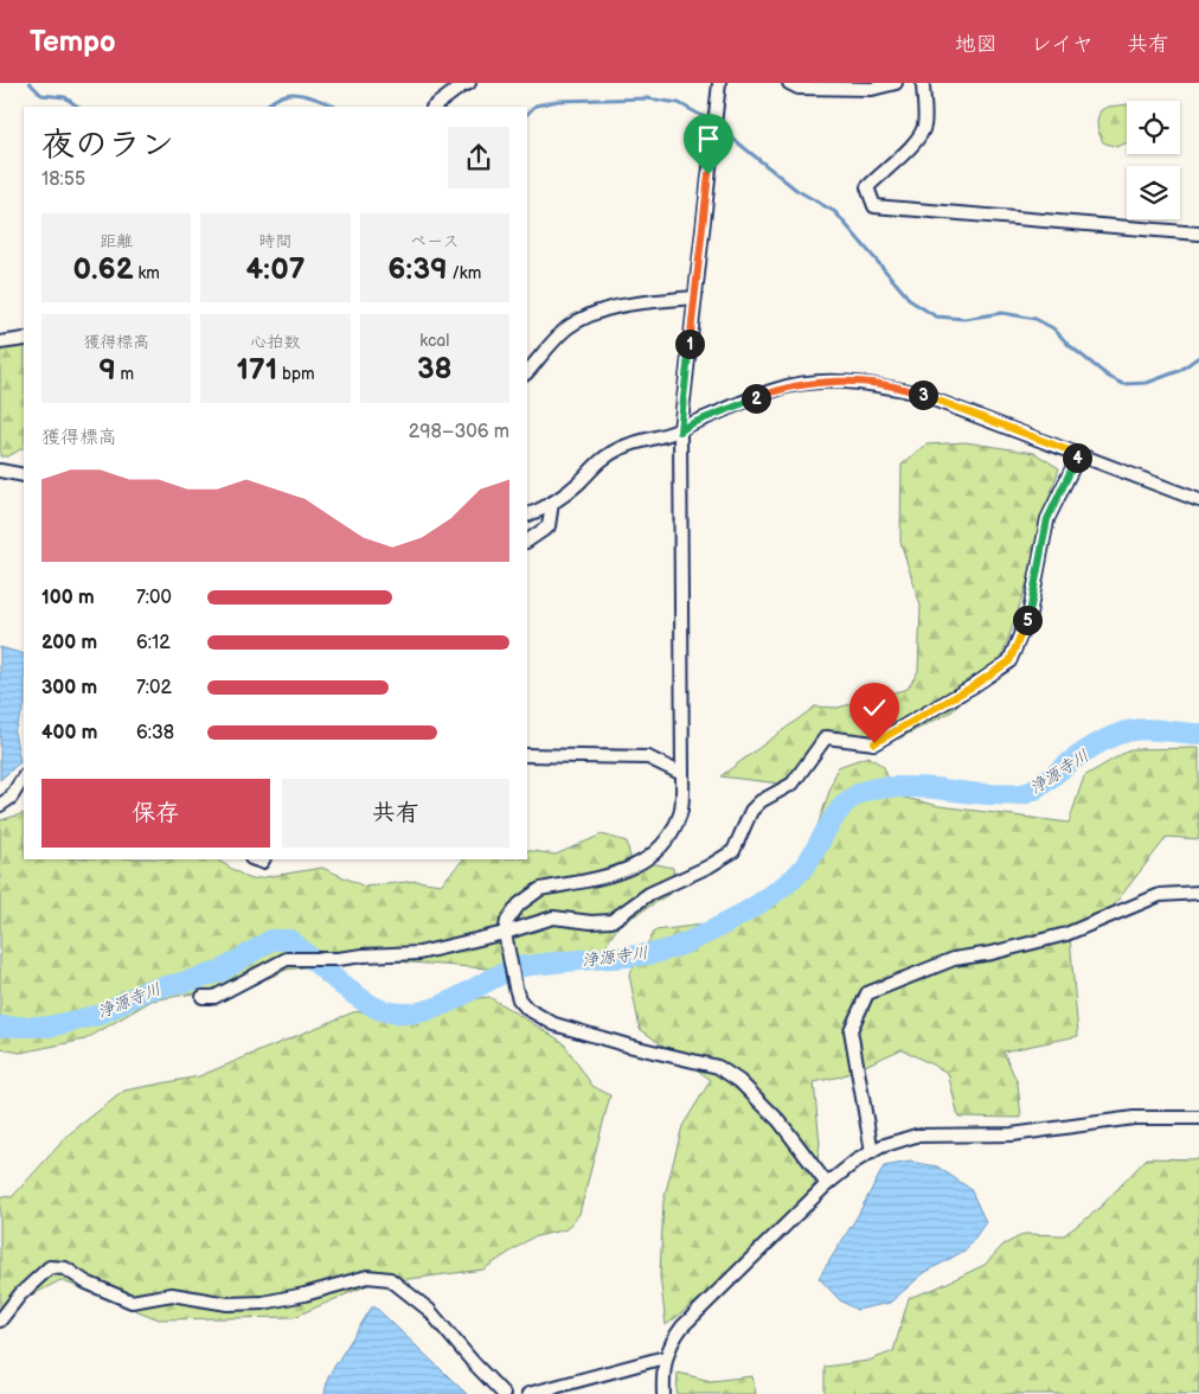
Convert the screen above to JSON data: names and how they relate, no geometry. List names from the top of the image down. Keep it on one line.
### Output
{"water":["浄源寺川"],"page":{"header":"Tempo","nav":["地図","レイヤ","共有"],"heading":["夜のラン","18:55"],"stats":[["距離","0.62 km"],["時間","4:07"],["ペース","6:39 /km"],["獲得標高","9 m"],["心拍数","171 bpm"],["kcal","38"]],"pins":["1","3","2","4","5"],"chart":["獲得標高","298–306 m"],"list":[{"name":"100 m","note":"7:00"},{"name":"200 m","note":"6:12"},{"name":"300 m","note":"7:02"},{"name":"400 m","note":"6:38"}],"buttons":["保存","共有"]}}
